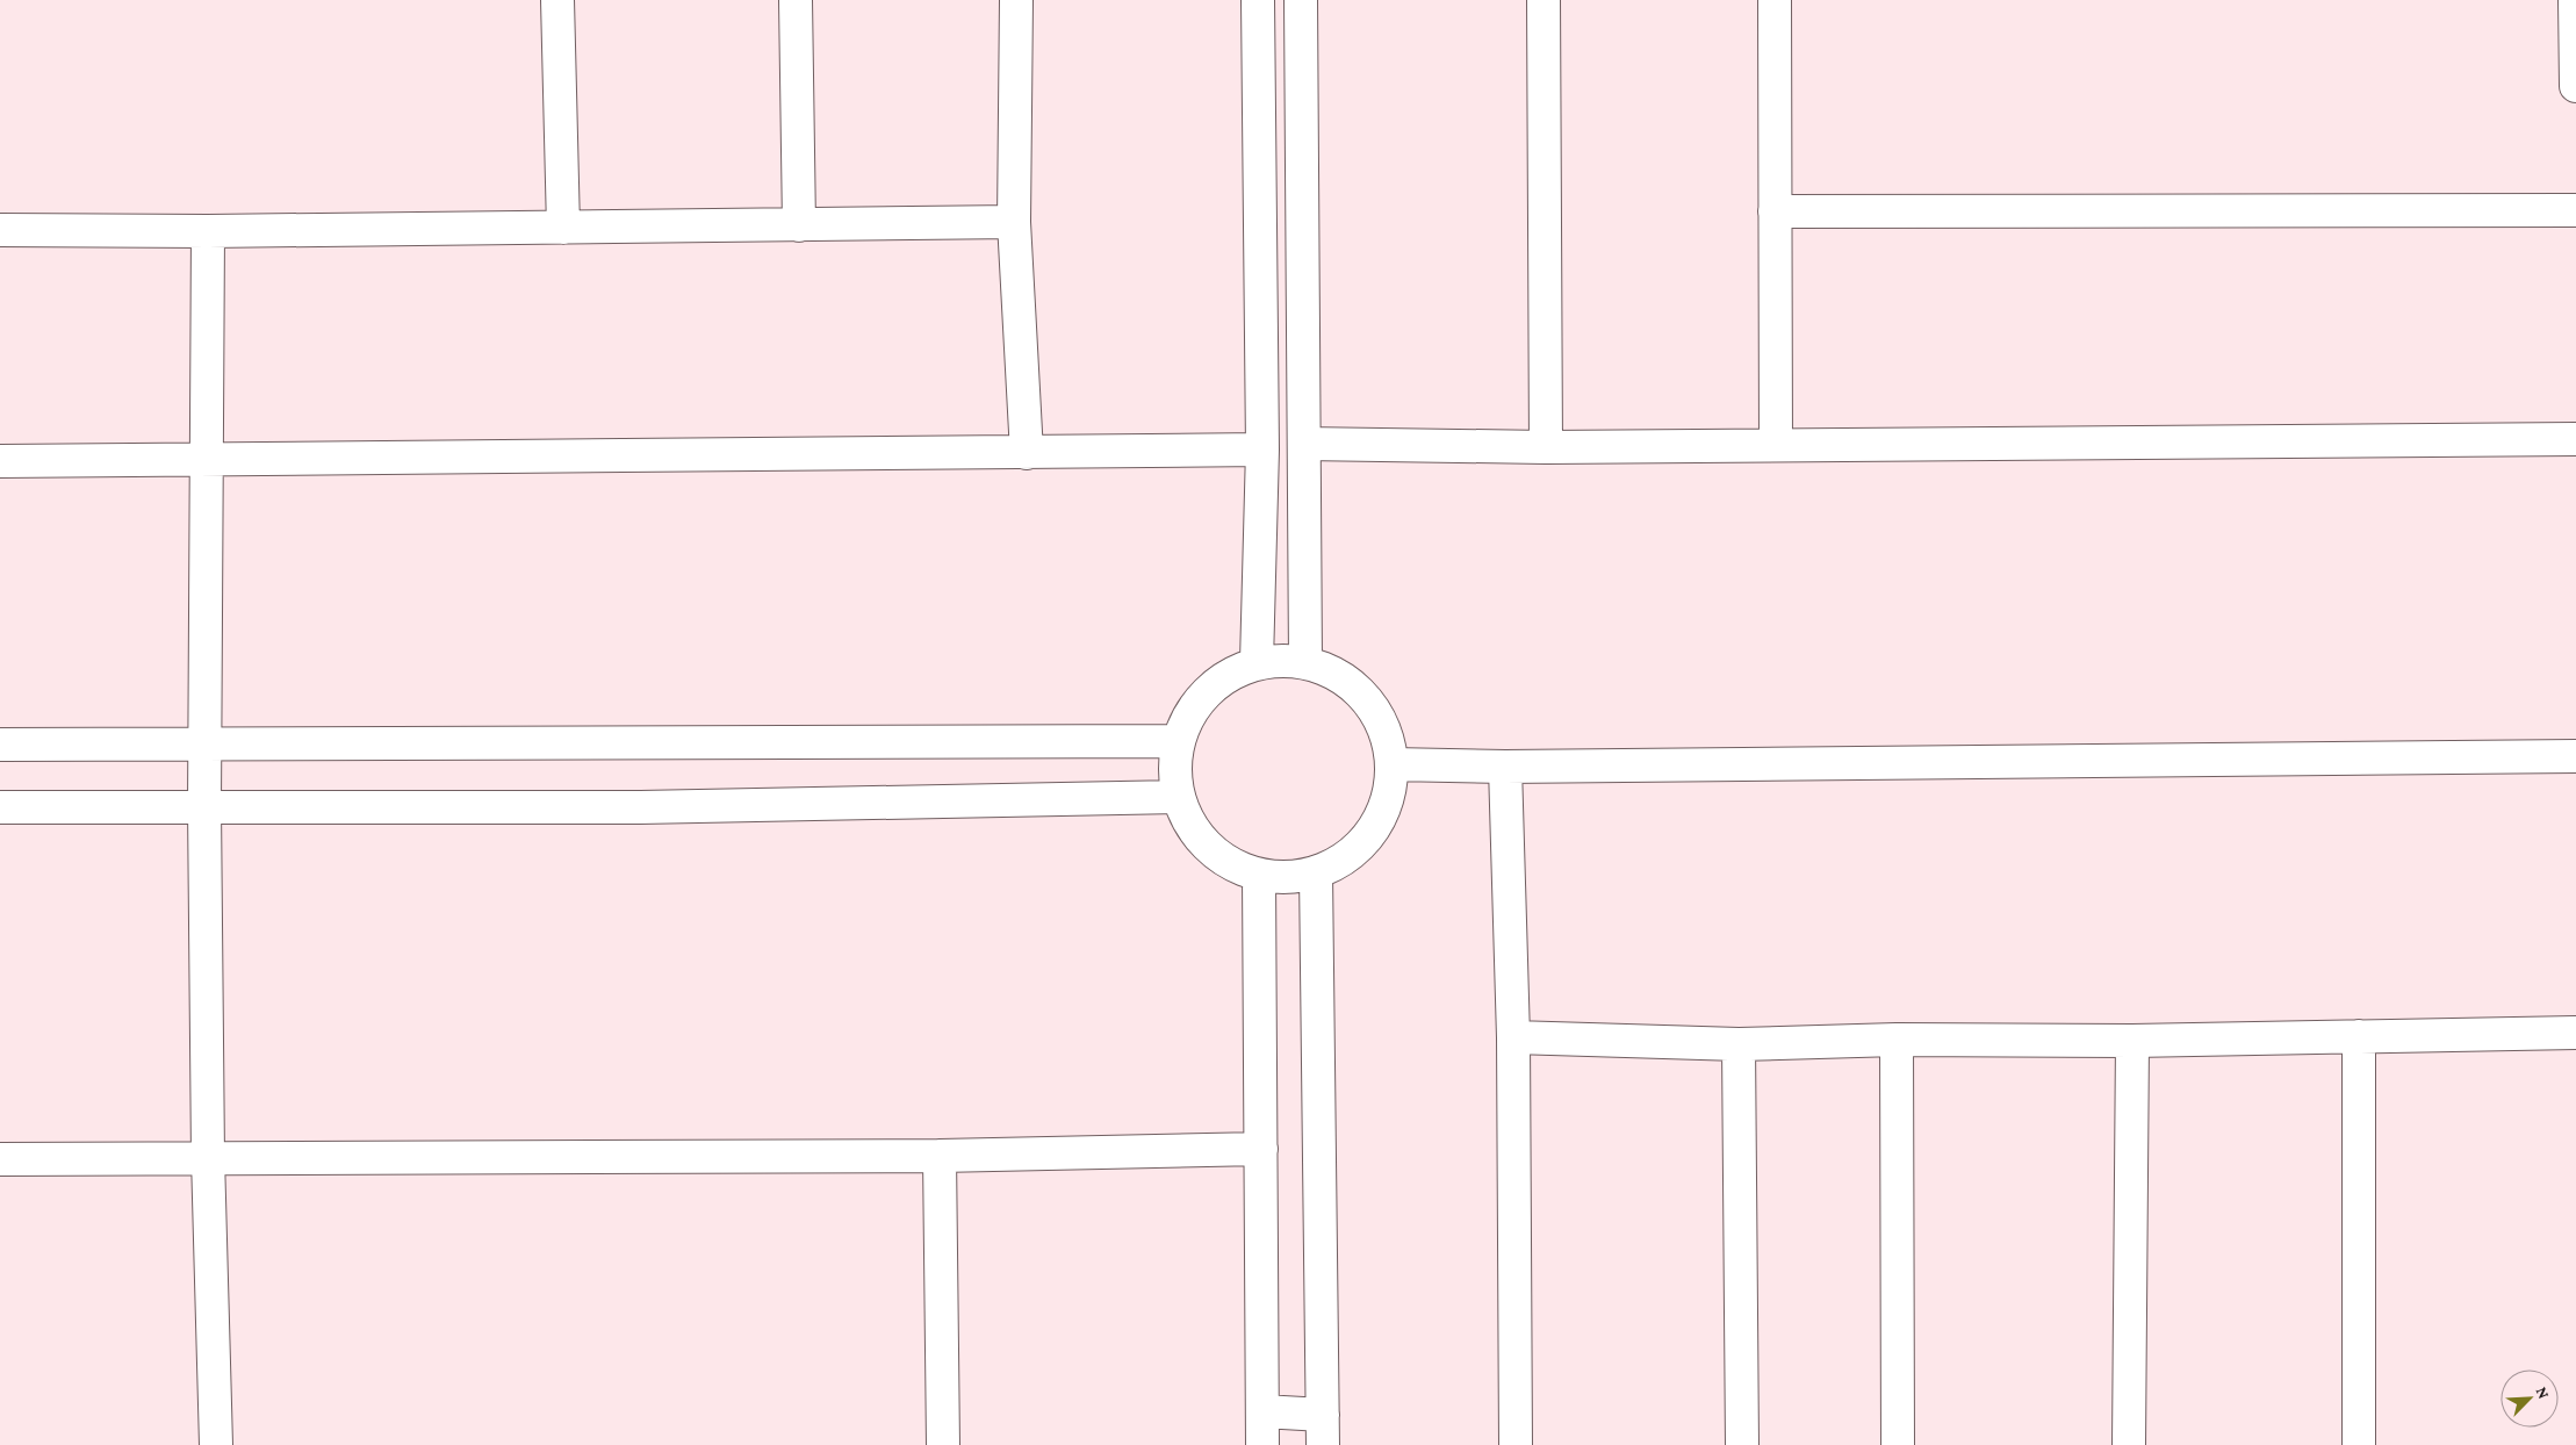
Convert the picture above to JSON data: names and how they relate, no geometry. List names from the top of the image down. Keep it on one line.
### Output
{"north":"top right"}
